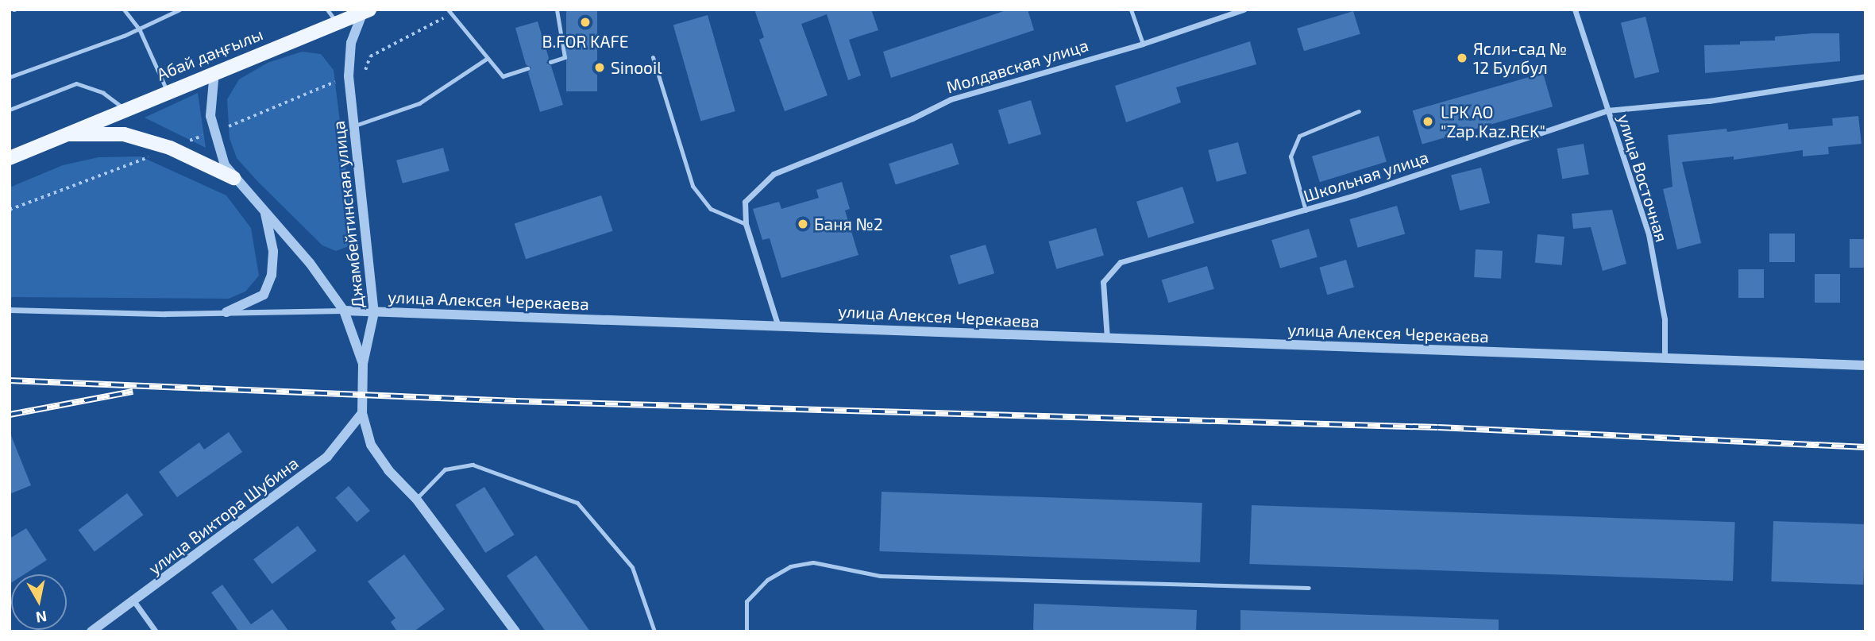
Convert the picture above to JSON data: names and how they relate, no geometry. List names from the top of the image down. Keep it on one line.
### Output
{"streets":{"main road":["Абай даңғылы"],"street":["Молдавская улица","Школьная улица","улица Восточная","Джамбейтинская улица","улица Алексея Черекаева","улица Виктора Шубина"]},"crossings":[["Абай даңғылы","Джамбейтинская улица"],["Школьная улица","улица Восточная"],["Школьная улица","улица Алексея Черекаева"],["улица Восточная","улица Алексея Черекаева"],["Джамбейтинская улица","улица Алексея Черекаева"],["Джамбейтинская улица","улица Виктора Шубина"]],"places":["B.FOR KAFE","Ясли-сад № 12 Булбул","Sinooil","LPK AO \"Zap.Kaz.REK\"","Баня №2"],"north":"bottom"}
